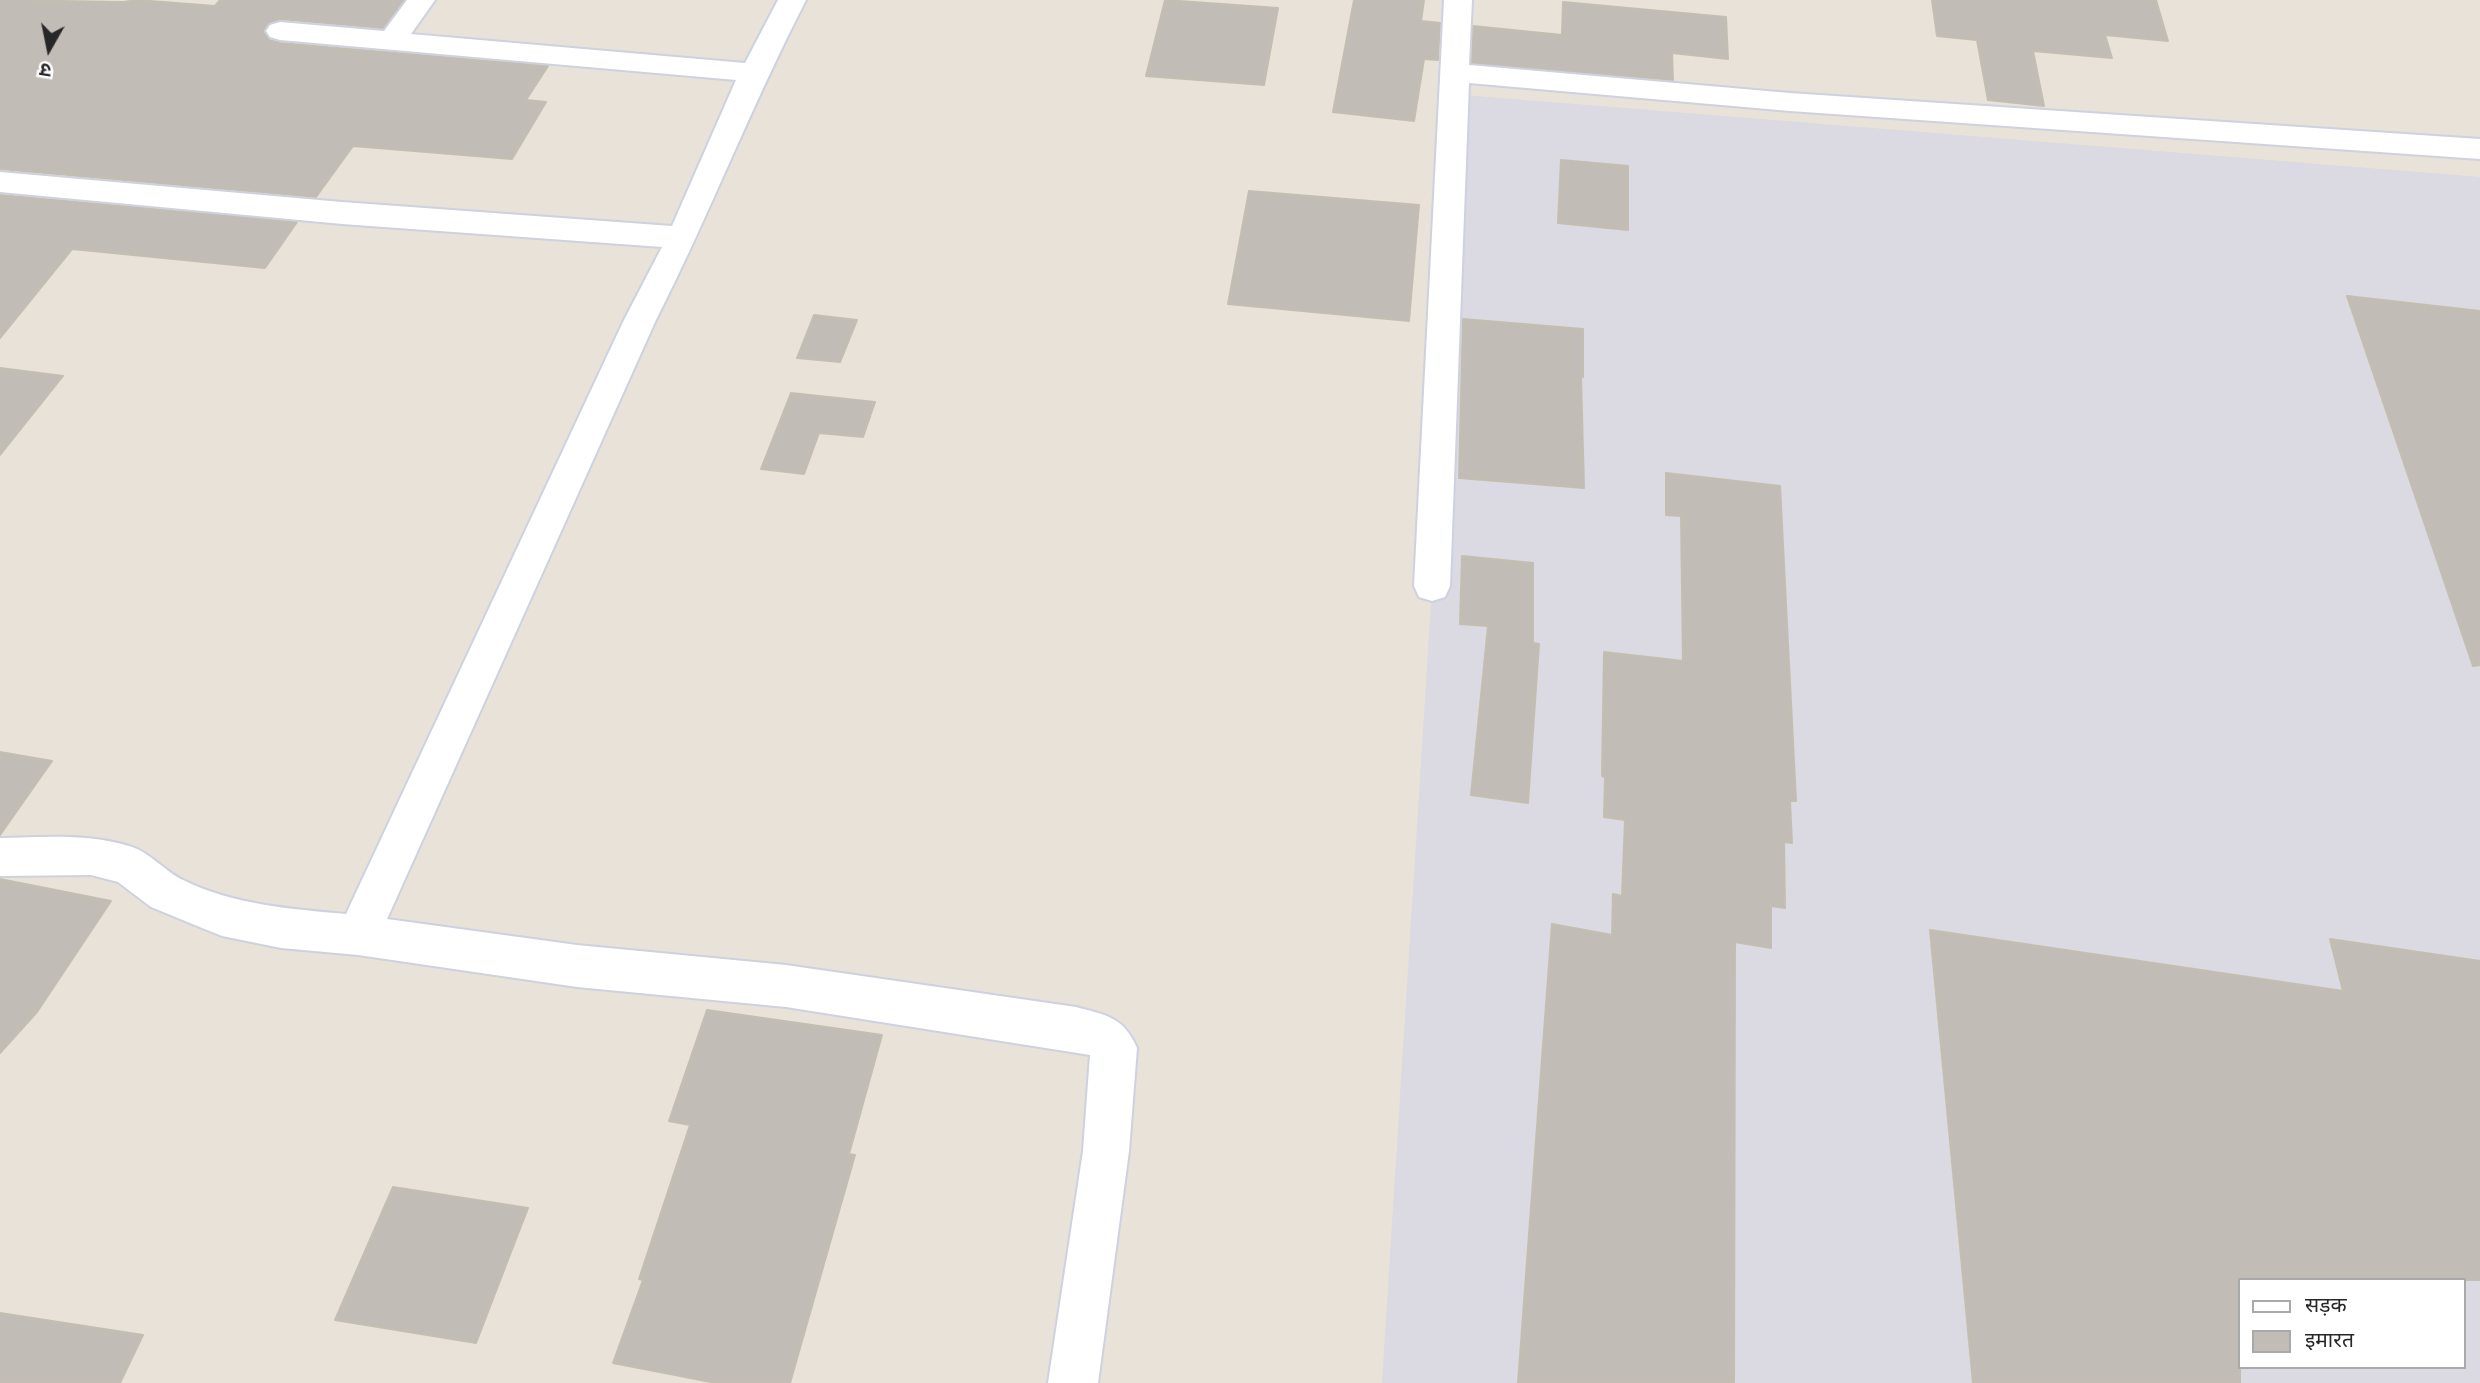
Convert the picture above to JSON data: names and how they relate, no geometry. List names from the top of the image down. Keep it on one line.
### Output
{"legend":["सड़क","इमारत"],"north":"bottom"}
